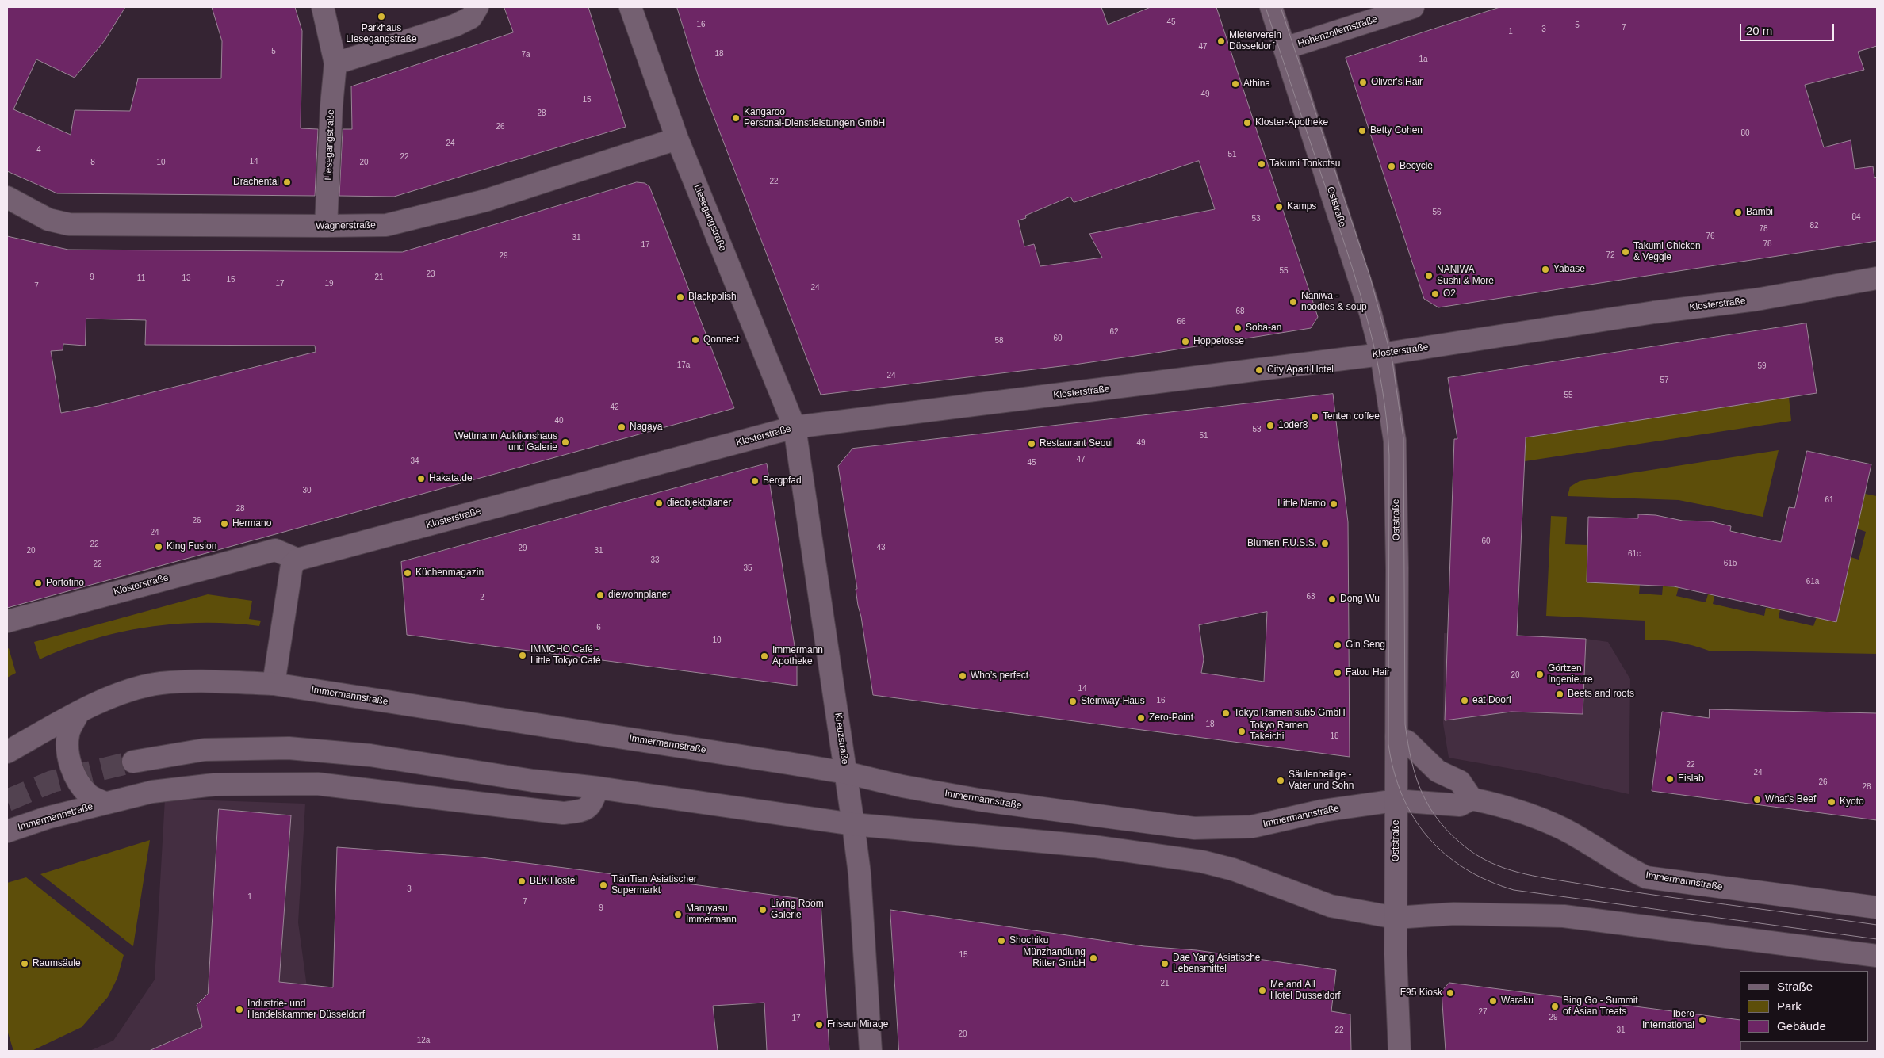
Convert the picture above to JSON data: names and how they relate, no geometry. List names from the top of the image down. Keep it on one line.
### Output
{"streets":{"street":["Hohenzollernstraße","Liesegangstraße","Oststraße","Wagnerstraße","Klosterstraße","Immermannstraße","Kreuzstraße"]},"crossings":[["Hohenzollernstraße","Oststraße"],["Liesegangstraße","Wagnerstraße"],["Liesegangstraße","Klosterstraße"],["Liesegangstraße","Kreuzstraße"],["Oststraße","Klosterstraße"],["Oststraße","Immermannstraße"],["Klosterstraße","Kreuzstraße"],["Immermannstraße","Kreuzstraße"]],"places":["Parkhaus Liesegangstraße","Mieterverein Düsseldorf","Oliver's Hair","Athina","Kangaroo Personal-Dienstleistungen GmbH","Kloster-Apotheke","Betty Cohen","Takumi Tonkotsu","Becycle","Drachental","Kamps","Bambi","Takumi Chicken & Veggie","Yabase","NANIWA Sushi & More","O2","Blackpolish","Naniwa - noodles & soup","Soba-an","Qonnect","Hoppetosse","City Apart Hotel","Tenten coffee","1oder8","Nagaya","Wettmann Auktionshaus und Galerie","Restaurant Seoul","Hakata.de","Bergpfad","dieobjektplaner","Little Nemo","Hermano","Blumen F.U.S.S.","King Fusion","Küchenmagazin","Portofino","diewohnplaner","Dong Wu","Gin Seng","IMMCHO Café - Little Tokyo Café","Immermann Apotheke","Fatou Hair","Görtzen Ingenieure","Who’s perfect","Beets and roots","eat Doori","Steinway-Haus","Tokyo Ramen sub5 GmbH","Zero-Point","Tokyo Ramen Takeichi","Eislab","Säulenheilige - Vater und Sohn","What's Beef","Kyoto","BLK Hostel","TianTian Asiatischer Supermarkt","Living Room Galerie","Maruyasu Immermann","Shochiku","Münzhandlung Ritter GmbH","Raumsäule","Dae Yang Asiatische Lebensmittel","Me and All Hotel Dusseldorf","F95 Kiosk","Waraku","Bing Go - Summit of Asian Treats","Industrie- und Handelskammer Düsseldorf","Ibero International","Friseur Mirage"],"house_numbers":["45","16","5","7","3","1","47","5","18","7a","1a","49","15","28","26","80","24","4","51","22","14","8","10","20","22","56","84","53","82","78","76","31","78","17","72","29","55","23","9","21","11","13","15","17","19","7","24","68","66","62","60","58","17a","59","24","57","55","42","40","53","51","49","47","34","45","30","61","28","26","24","60","22","43","29","20","31","61c","33","61b","22","35","61a","63","2","6","10","20","14","16","18","18","22","24","26","28","3","1","7","9","15","21","27","29","17","22","31","20","12a"],"legend":["Straße","Park","Gebäude"],"scale_bar":"20 m"}
